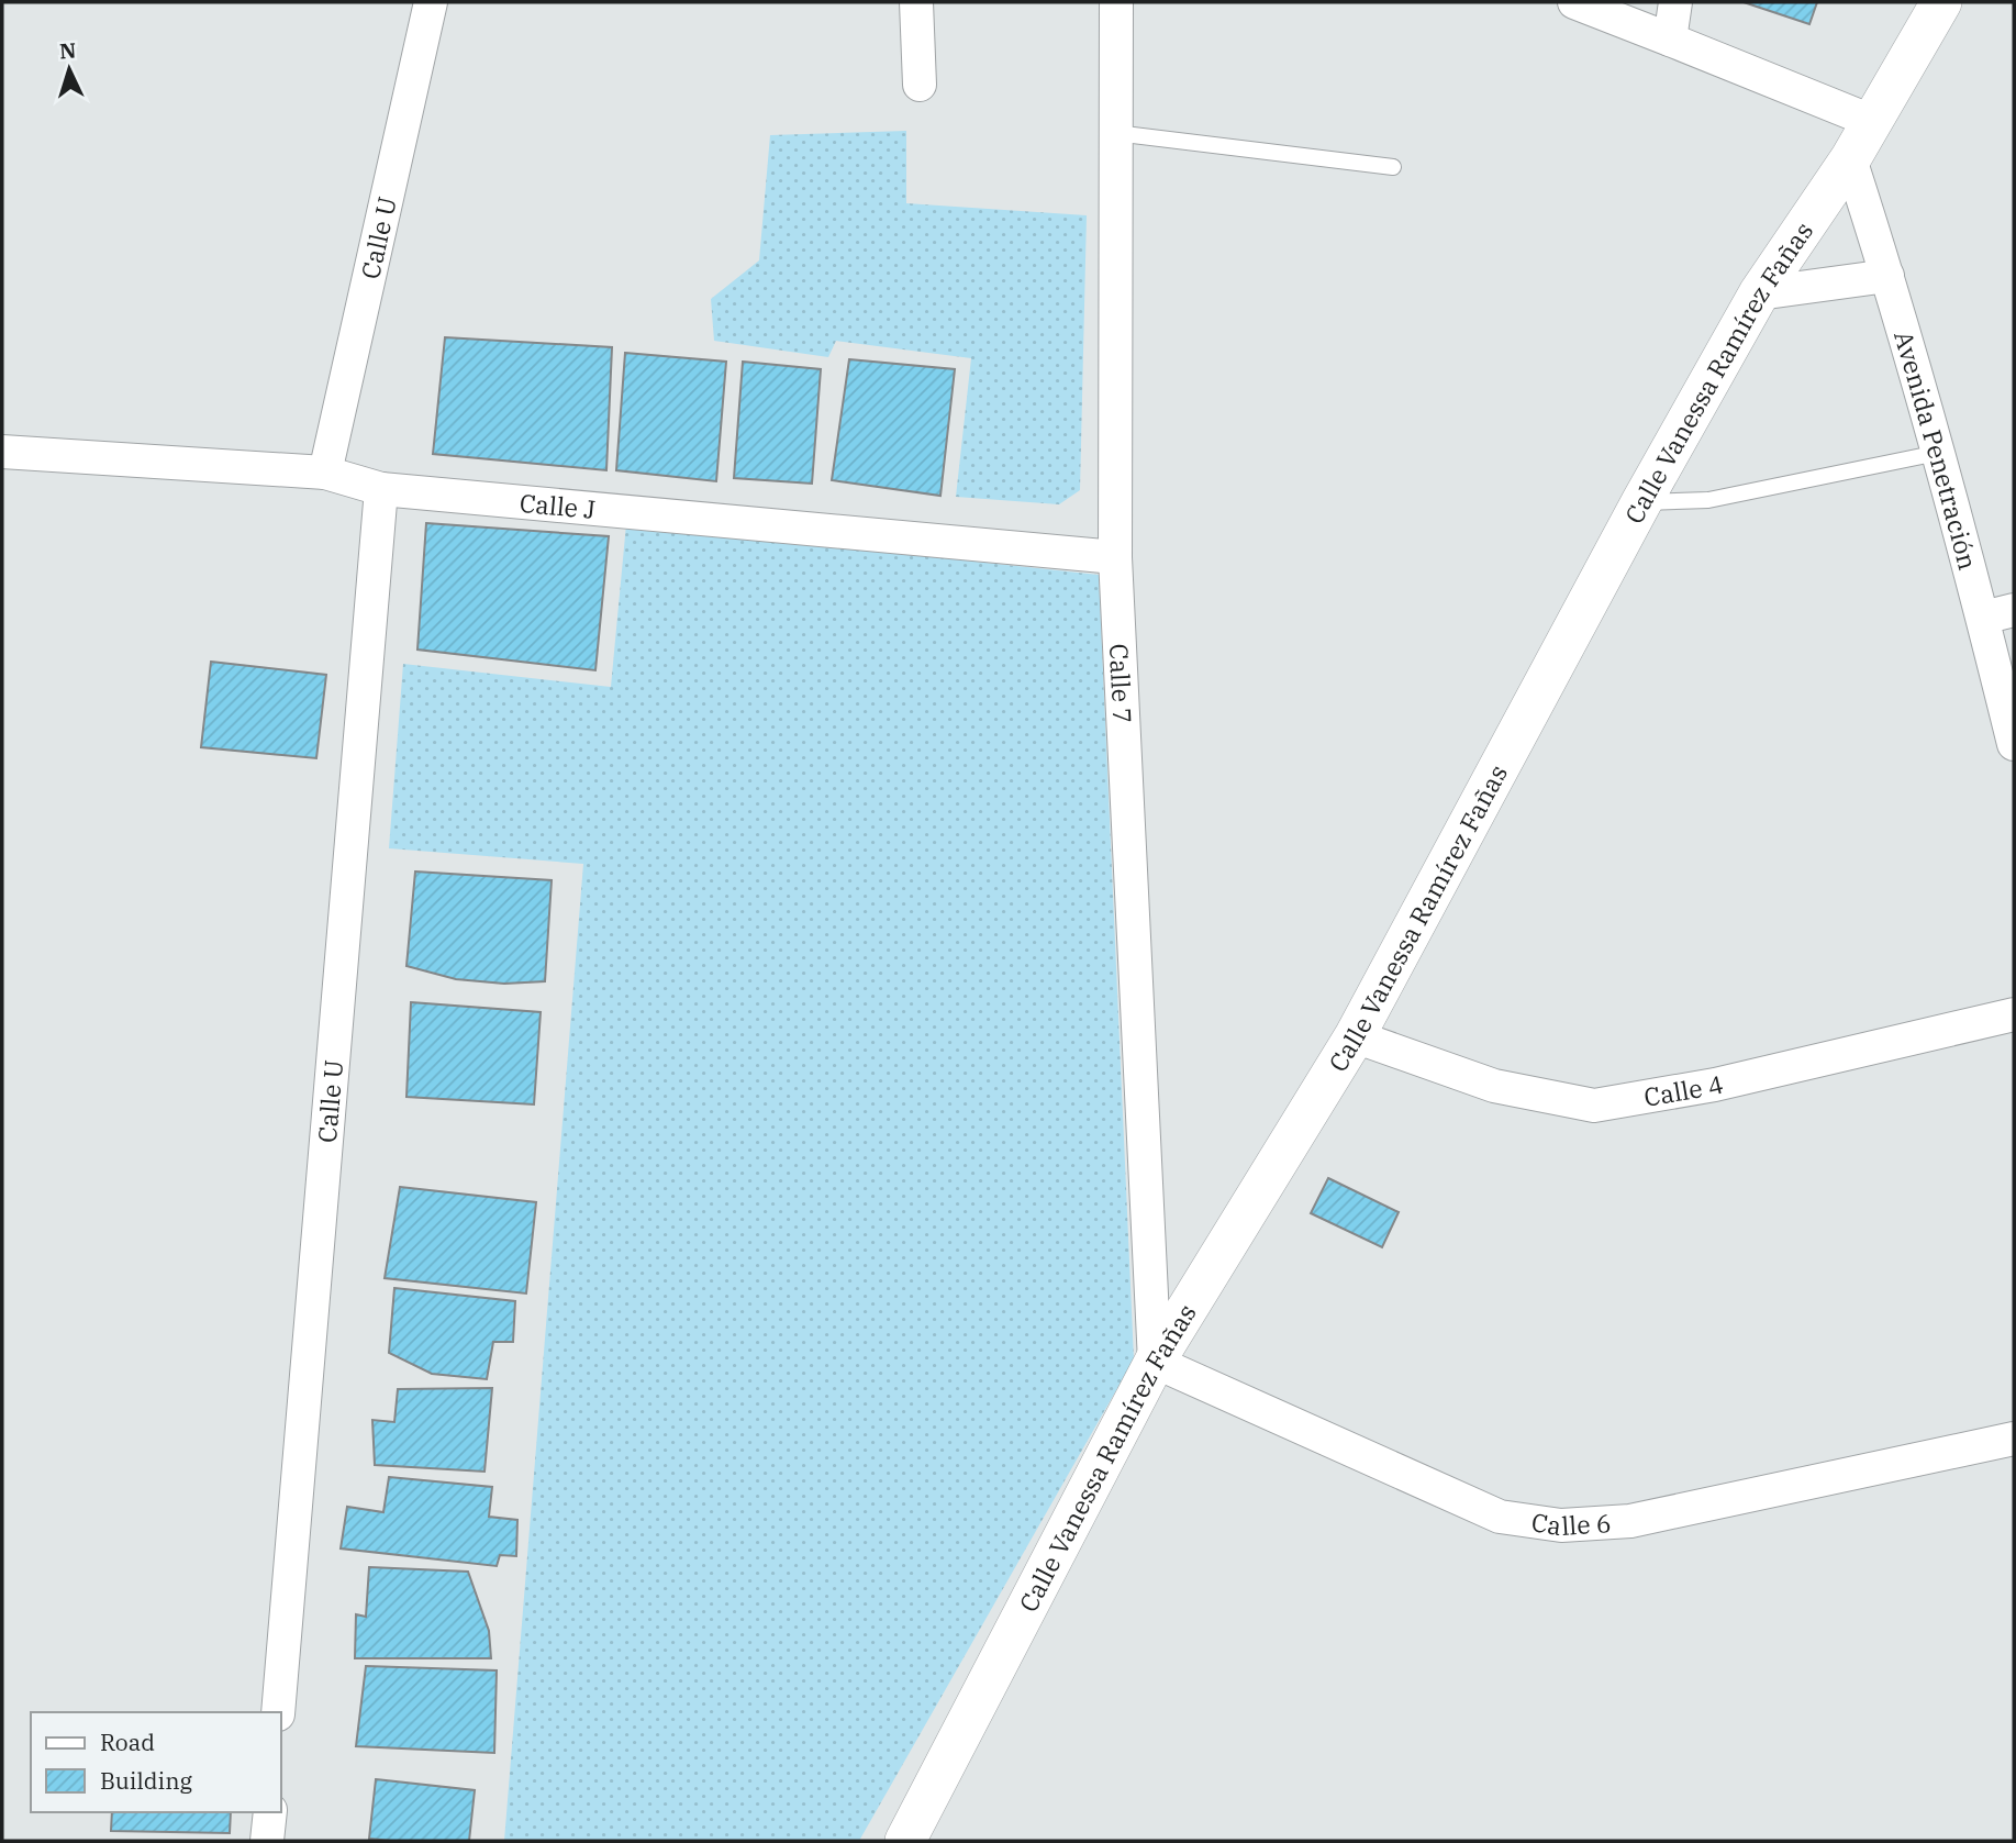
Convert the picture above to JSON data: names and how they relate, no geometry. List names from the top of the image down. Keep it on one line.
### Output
{"streets":{"street":["Calle U","Calle Vanessa Ramírez Fañas","Avenida Penetración","Calle J","Calle 7","Calle 4","Calle 6"]},"crossings":[["Calle U","Calle J"],["Calle Vanessa Ramírez Fañas","Avenida Penetración"],["Calle Vanessa Ramírez Fañas","Calle 7"],["Calle Vanessa Ramírez Fañas","Calle 4"],["Calle Vanessa Ramírez Fañas","Calle 6"],["Calle J","Calle 7"],["Calle 7","Calle 6"]],"legend":["Road","Building"],"north":"top"}
